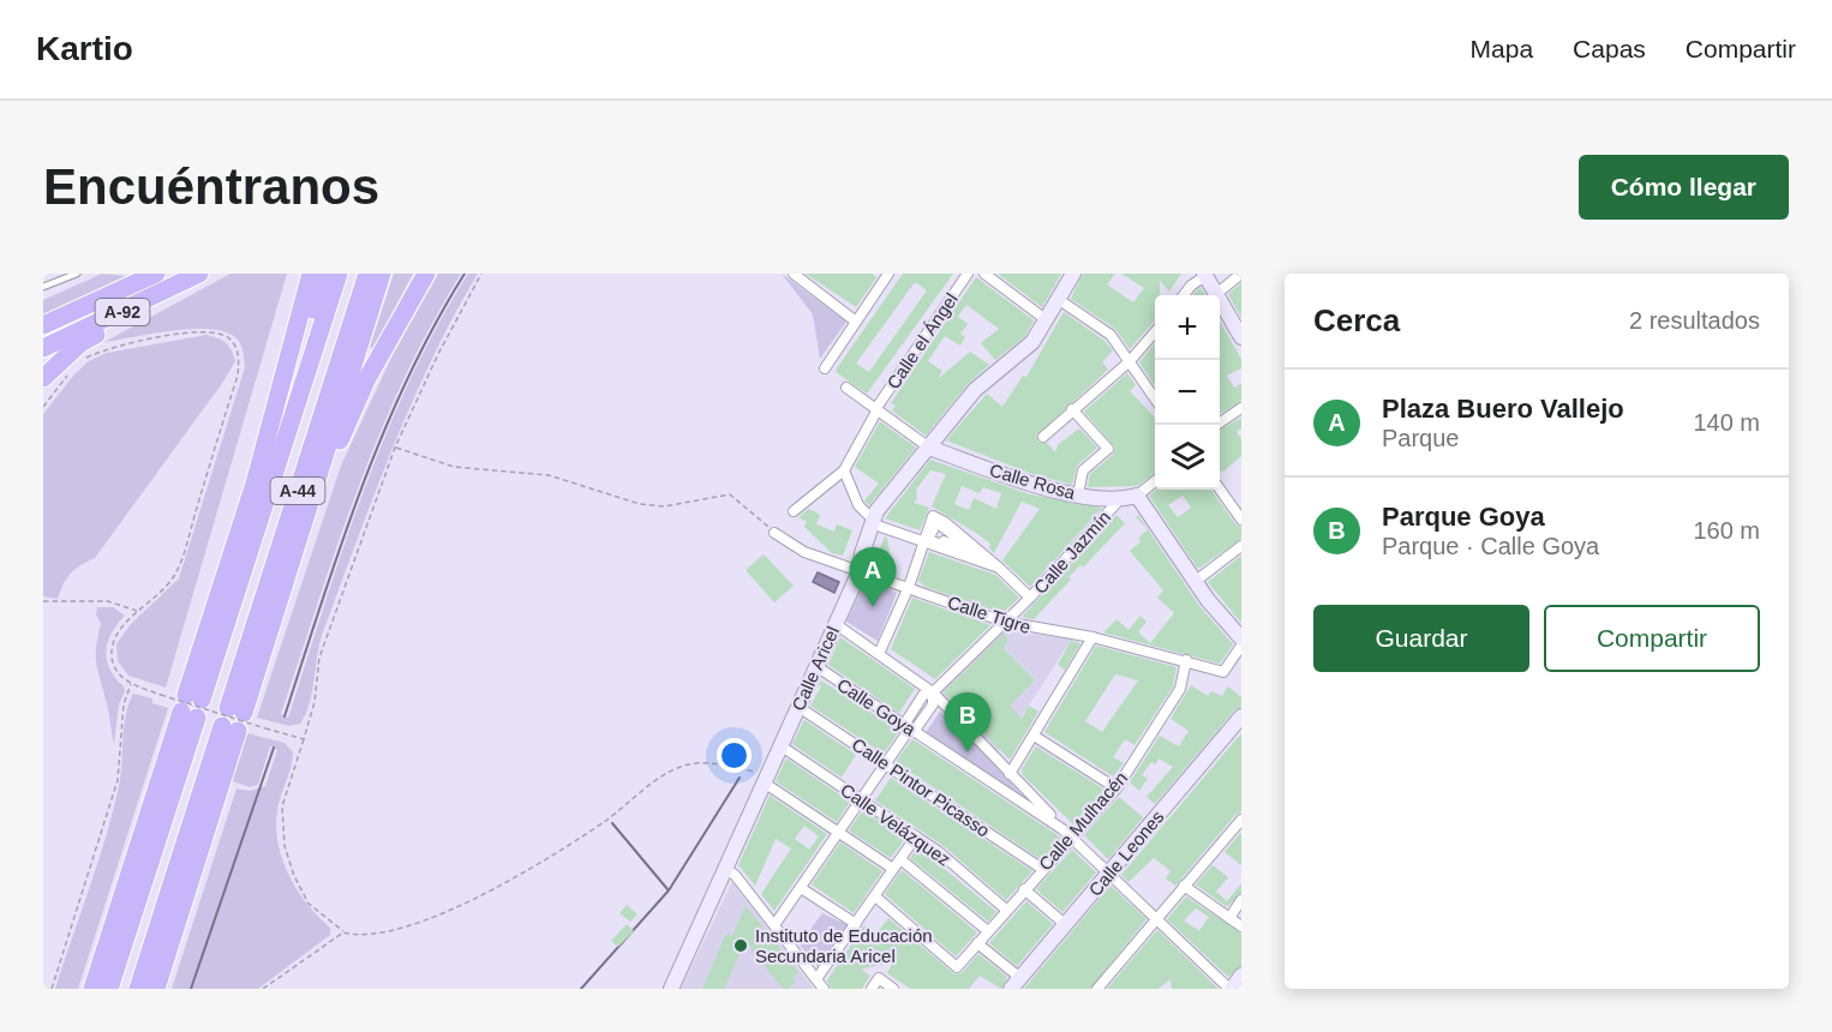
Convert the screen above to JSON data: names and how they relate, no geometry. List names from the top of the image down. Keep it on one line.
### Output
{"streets":{"highway":["A-92","A-44"],"street":["Calle el Ángel","Calle Rosa","Calle Jazmín","Calle Tigre","Calle Aricel","Calle Goya","Calle Pintor Picasso","Calle Mulhacén","Calle Velázquez","Calle Leones"]},"crossings":[["Calle Rosa","Calle Jazmín"],["Calle Rosa","Calle Aricel"],["Calle Jazmín","Calle Tigre"],["Calle Tigre","Calle Aricel"],["Calle Tigre","Calle Mulhacén"],["Calle Aricel","Calle Goya"],["Calle Aricel","Calle Pintor Picasso"],["Calle Aricel","Calle Velázquez"],["Calle Goya","Calle Mulhacén"],["Calle Goya","Calle Leones"],["Calle Pintor Picasso","Calle Mulhacén"],["Calle Mulhacén","Calle Velázquez"]],"places":["Instituto de Educación Secundaria Aricel"],"page":{"header":"Kartio","nav":["Mapa","Capas","Compartir"],"buttons":["Cómo llegar",["Guardar","Compartir"]],"title":"Encuéntranos","heading":["Cerca","2 resultados"],"map_buttons":["+","−"],"list":[{"mark":"A","name":"Plaza Buero Vallejo","note":"Parque","value":"140 m"},{"mark":"B","name":"Parque Goya","note":"Parque · Calle Goya","value":"160 m"}],"pins":["A","B"]}}
